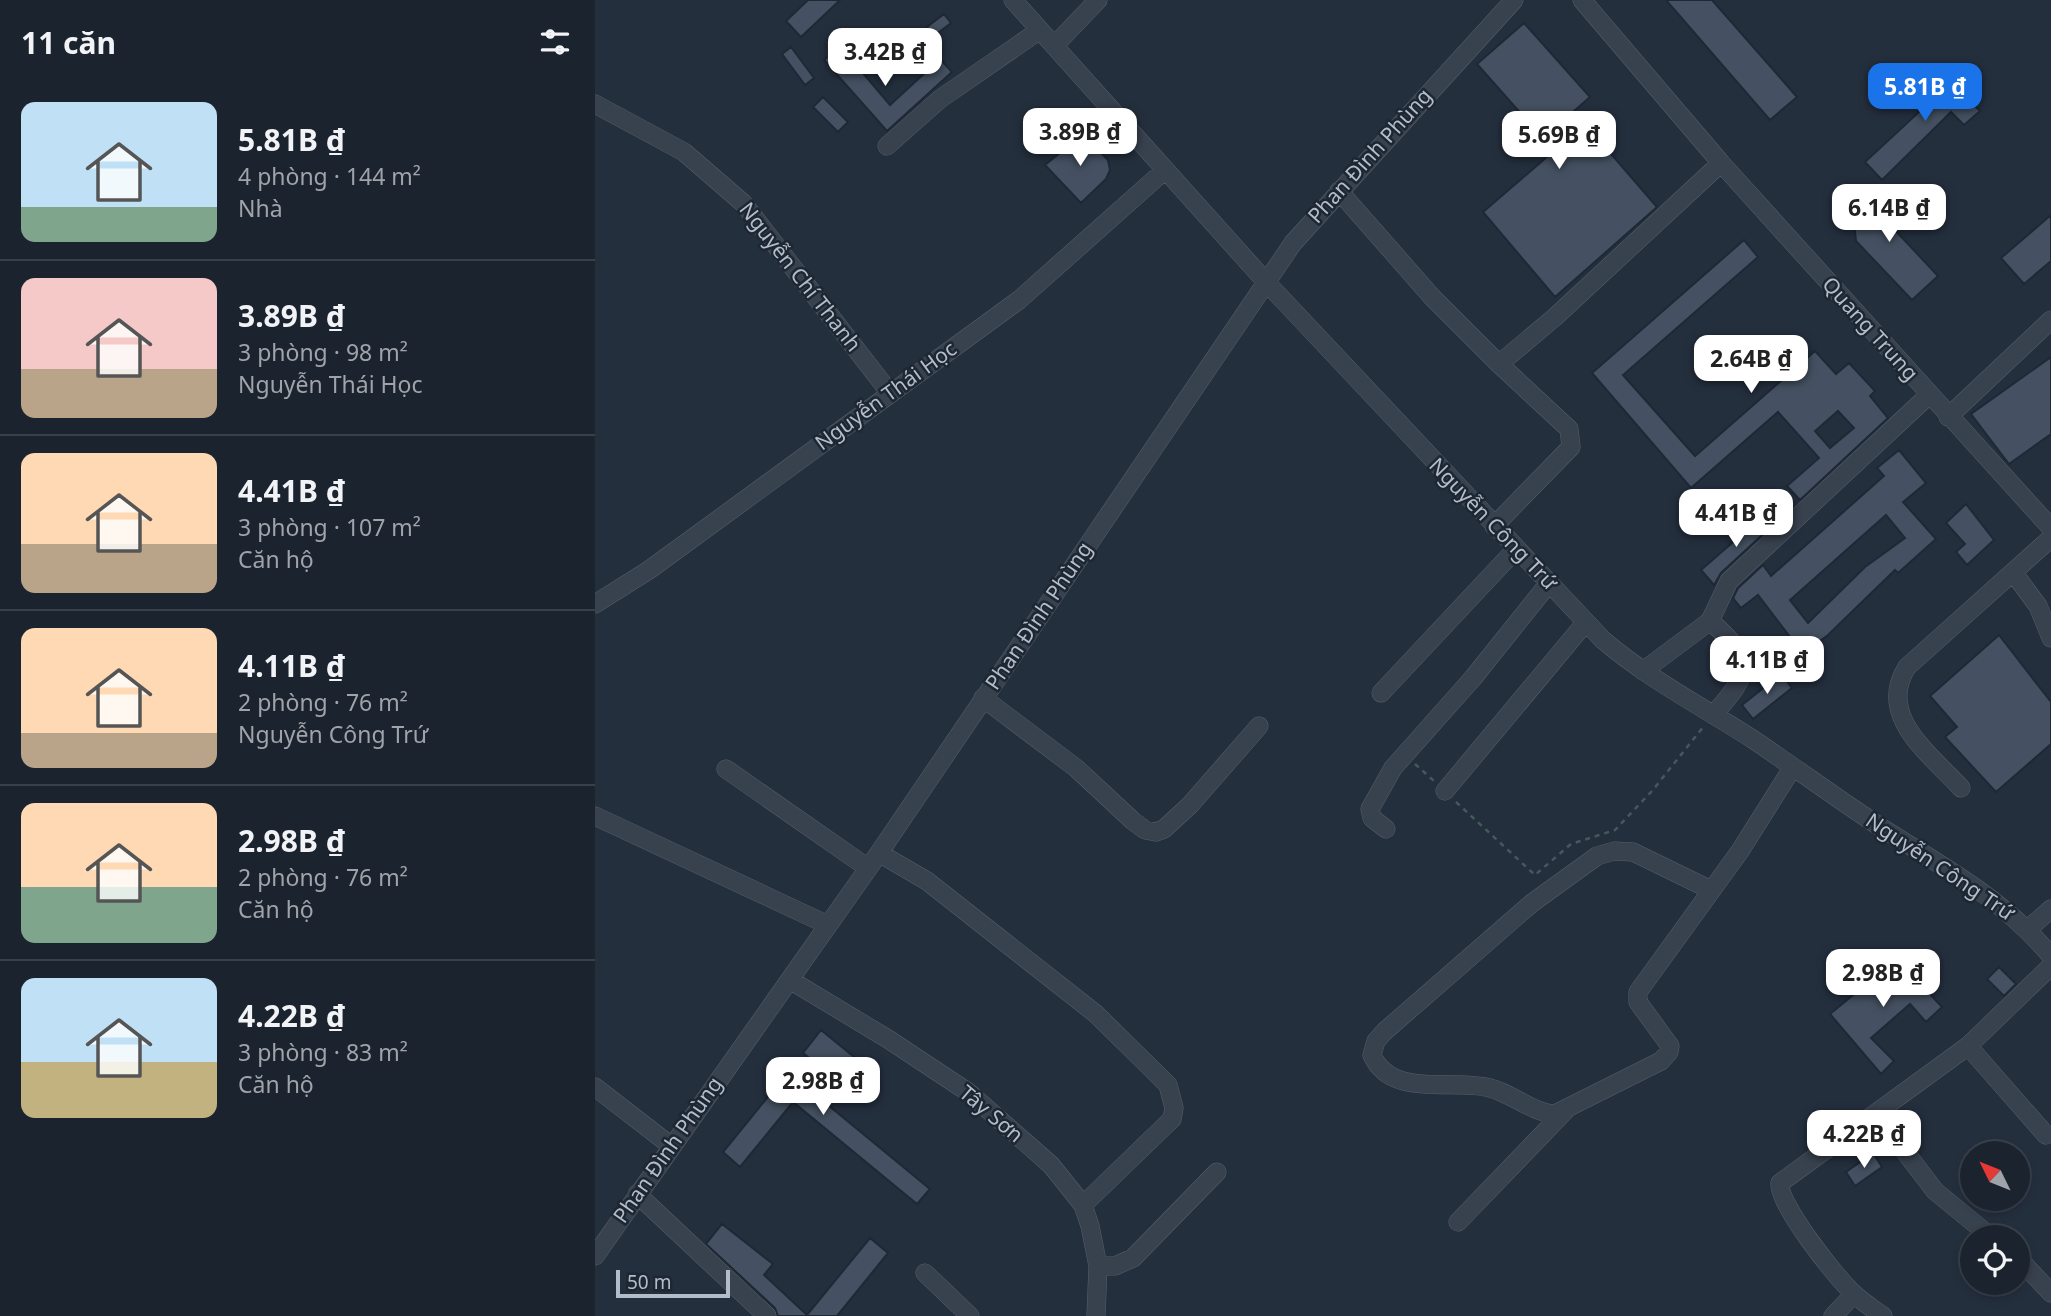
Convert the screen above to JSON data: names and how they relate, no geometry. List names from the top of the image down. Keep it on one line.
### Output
{"streets":{"street":["Phan Đình Phùng","Nguyễn Chí Thanh","Quang Trung","Nguyễn Thái Học","Nguyễn Công Trứ","Tây Sơn"]},"crossings":[["Phan Đình Phùng","Nguyễn Công Trứ"],["Phan Đình Phùng","Tây Sơn"],["Nguyễn Chí Thanh","Nguyễn Thái Học"],["Nguyễn Thái Học","Nguyễn Công Trứ"]],"scale_bar":"50 m","north":"top left","page":{"heading":"11 căn","price":["3.42B ₫","5.81B ₫","3.89B ₫","5.69B ₫","6.14B ₫","2.64B ₫","4.41B ₫","4.11B ₫","2.98B ₫","2.98B ₫","4.22B ₫"],"list":[{"name":"5.81B ₫","note":"4 phòng · 144 m² · Nhà"},{"name":"3.89B ₫","note":"3 phòng · 98 m² · Nguyễn Thái Học"},{"name":"4.41B ₫","note":"3 phòng · 107 m² · Căn hộ"},{"name":"4.11B ₫","note":"2 phòng · 76 m² · Nguyễn Công Trứ"},{"name":"2.98B ₫","note":"2 phòng · 76 m² · Căn hộ"},{"name":"4.22B ₫","note":"3 phòng · 83 m² · Căn hộ"}],"scale":"50 m"}}
